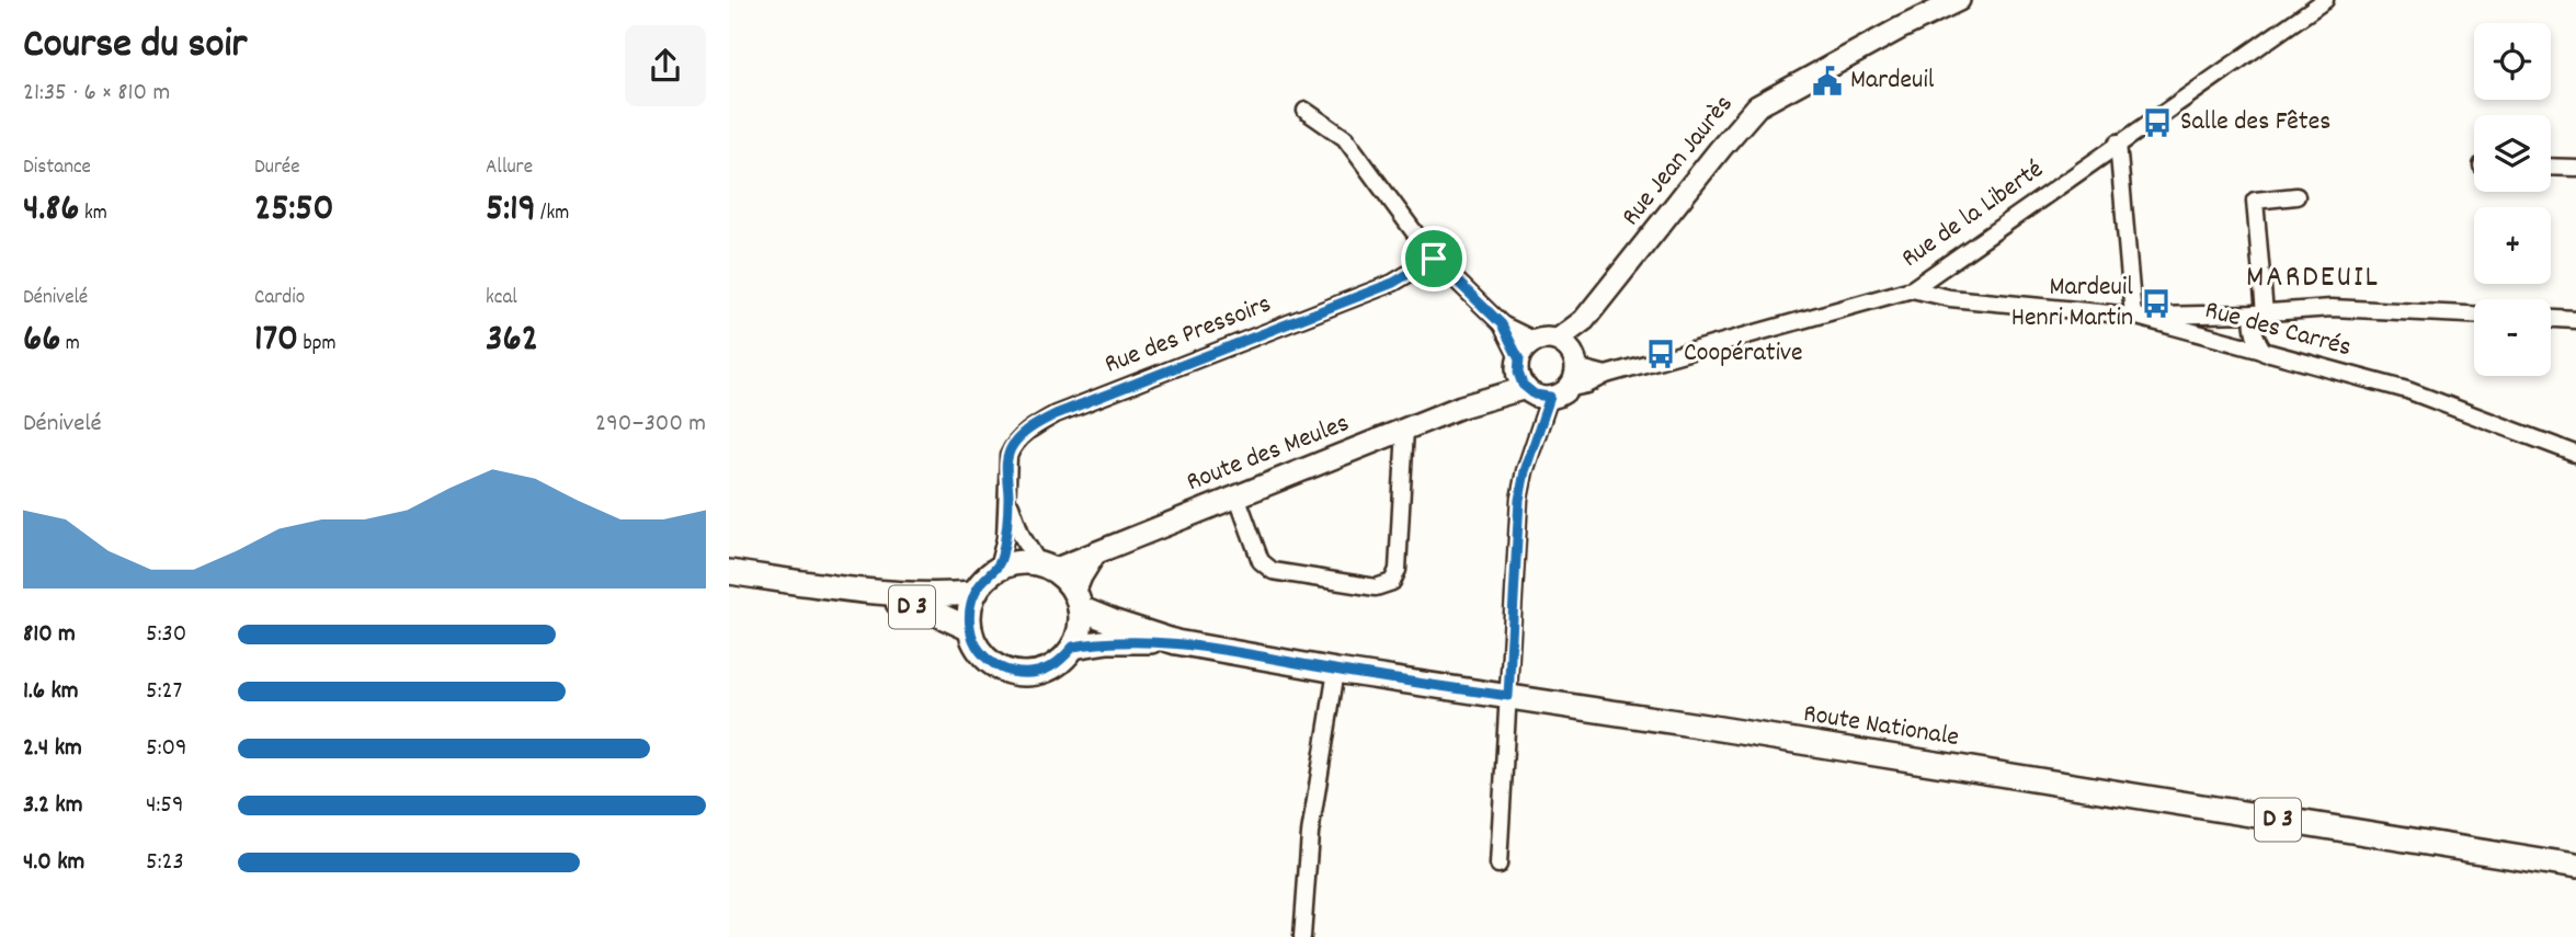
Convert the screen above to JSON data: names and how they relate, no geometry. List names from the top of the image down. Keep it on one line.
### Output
{"streets":{"main road":["D 3","Route Nationale"],"street":["Rue Jean Jaurès","Rue de la Liberté","Rue des Carrés","Rue des Pressoirs","Route des Meules"]},"crossings":[["Rue Jean Jaurès","Rue de la Liberté"],["Rue Jean Jaurès","Route des Meules"],["Rue de la Liberté","Rue des Carrés"],["Rue de la Liberté","Route des Meules"],["Rue des Pressoirs","Route des Meules"],["Rue des Pressoirs","D 3"],["Route des Meules","D 3"],["D 3","Route Nationale"]],"districts":["MARDEUIL"],"places":{"public building":["Mardeuil"],"bus stop":["Salle des Fêtes","Mardeuil Henri Martin","Coopérative"]},"page":{"heading":["Course du soir","21:35 · 6 × 810 m"],"map_buttons":["+","−"],"stats":[["Distance","4.86 km"],["Durée","25:50"],["Allure","5:19 /km"],["Dénivelé","66 m"],["Cardio","170 bpm"],["kcal","362"]],"chart":["Dénivelé","290–300 m"],"list":[{"name":"810 m","note":"5:30"},{"name":"1.6 km","note":"5:27"},{"name":"2.4 km","note":"5:09"},{"name":"3.2 km","note":"4:59"},{"name":"4.0 km","note":"5:23"}]}}
